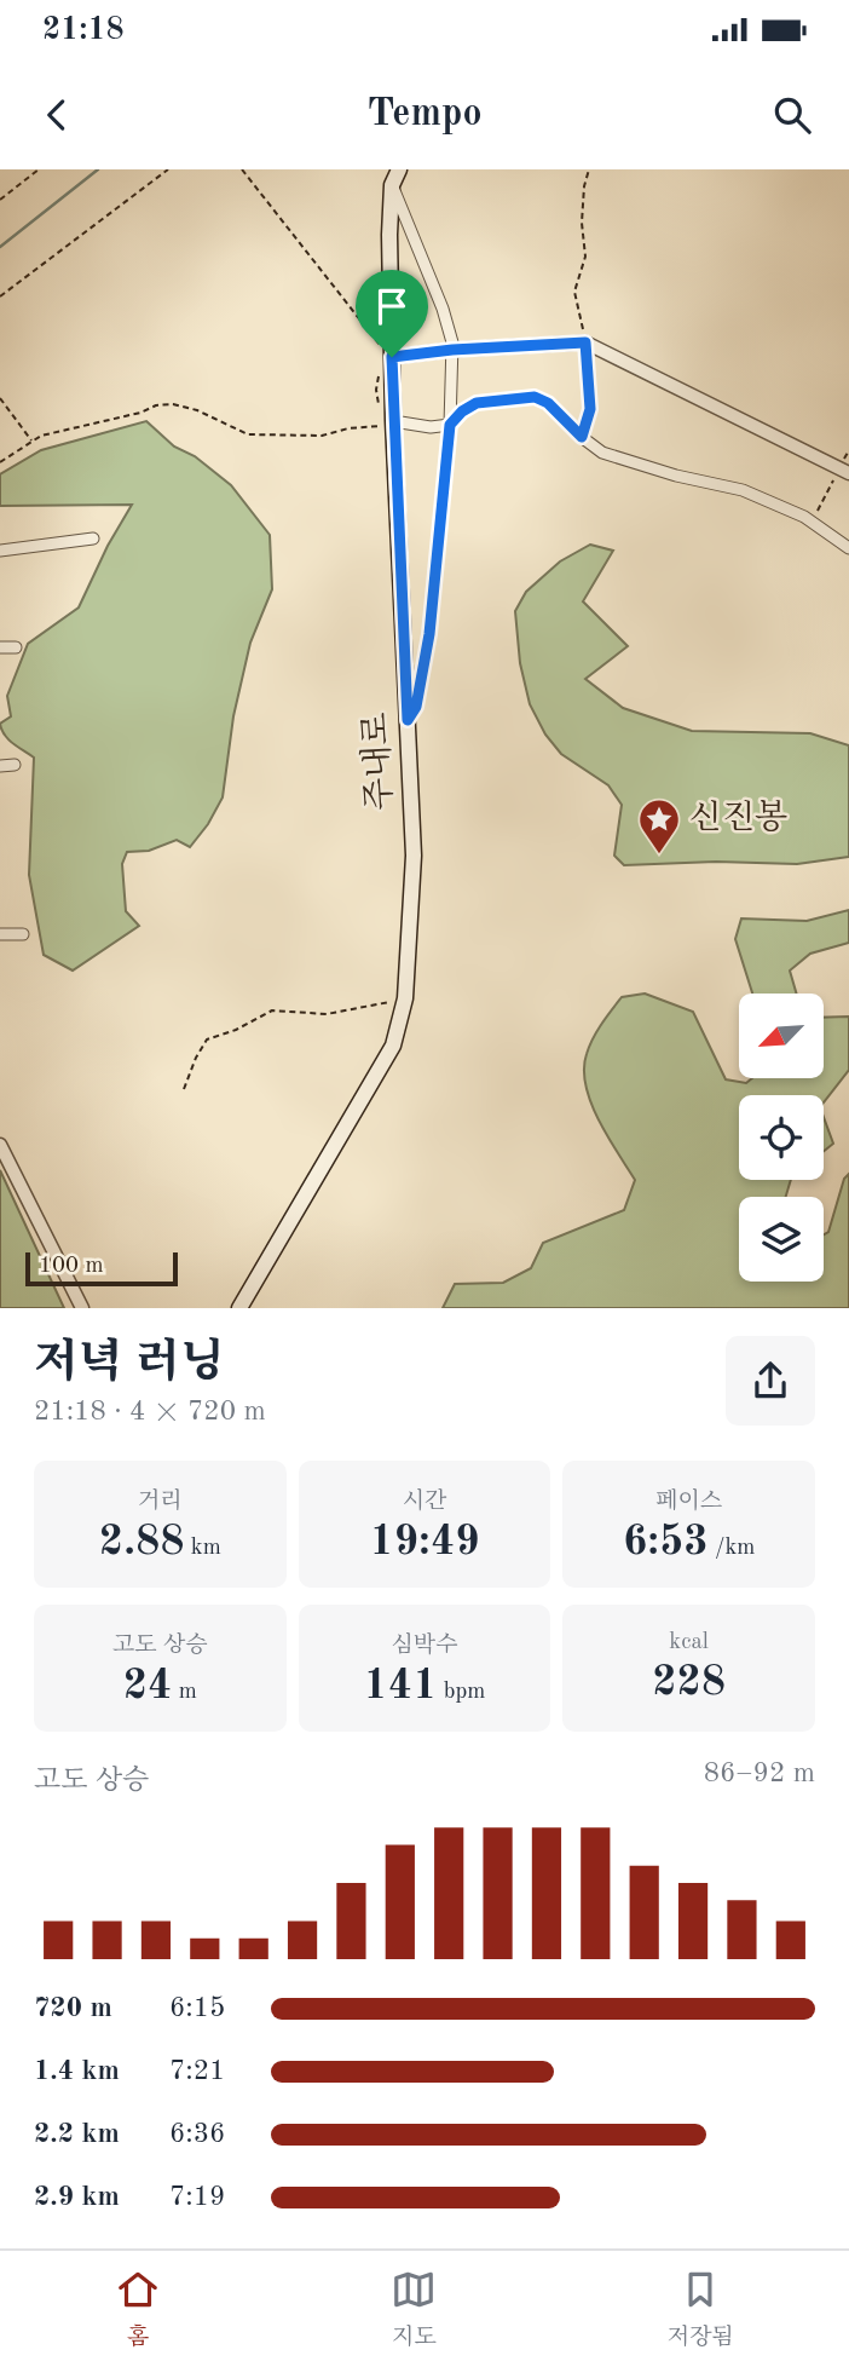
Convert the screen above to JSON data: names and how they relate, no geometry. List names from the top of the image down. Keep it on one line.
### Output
{"streets":{"main road":["주내로"]},"places":{"place":["신진봉"]},"scale_bar":"100 m","north":"bottom left","page":{"status":"21:18","header":"Tempo","scale":"100 m","heading":["저녁 러닝","21:18 · 4 × 720 m"],"stats":[["거리","2.88 km"],["시간","19:49"],["페이스","6:53 /km"],["고도 상승","24 m"],["심박수","141 bpm"],["kcal","228"]],"chart":["고도 상승","86–92 m"],"list":[{"name":"720 m","note":"6:15"},{"name":"1.4 km","note":"7:21"},{"name":"2.2 km","note":"6:36"},{"name":"2.9 km","note":"7:19"}],"tabs":["홈","지도","저장됨"]}}
